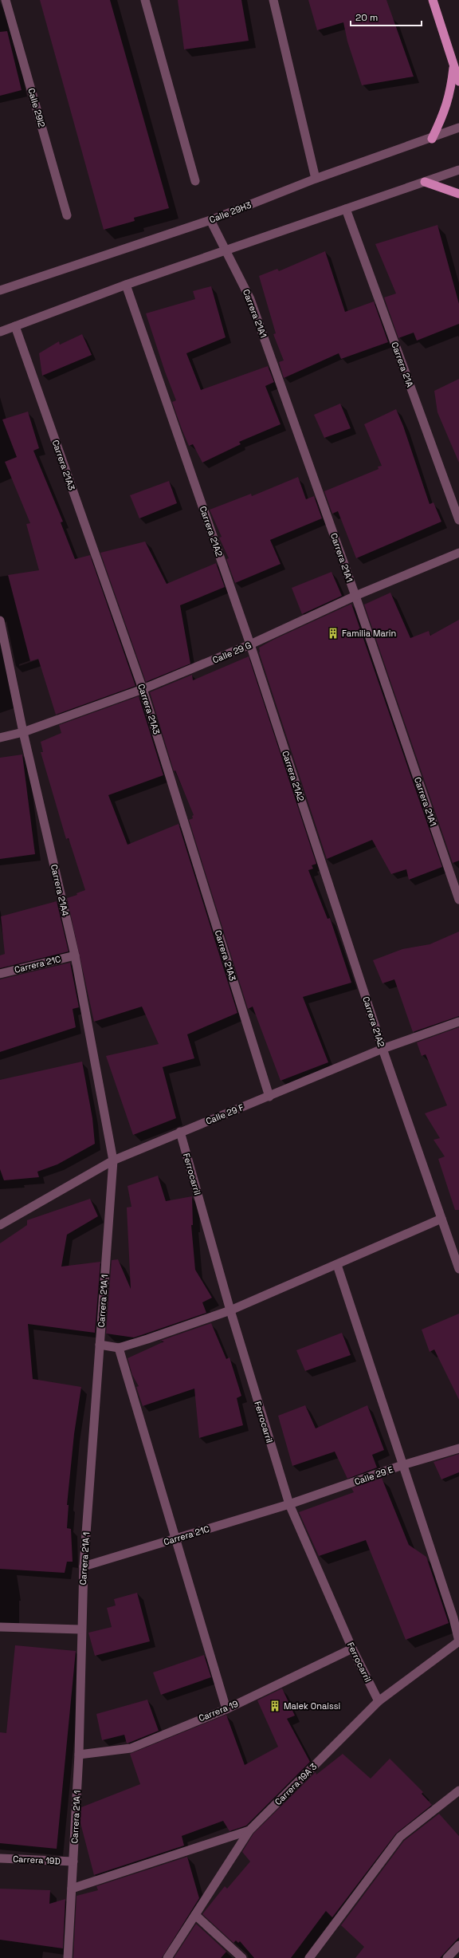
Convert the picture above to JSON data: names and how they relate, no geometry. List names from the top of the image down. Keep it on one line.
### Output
{"streets":{"street":["Calle 29I2","Calle 29H3","Carrera 21A1","Carrera 21A","Carrera 21A3","Carrera 21A2","Calle 29 G","Carrera 21A4","Carrera 21C","Calle 29 F","Ferrocarril","Carrera 21A 1","Calle 29 E","Carrera 19","Carrera 19A 3","Carrera 19D"]},"crossings":[["Calle 29H3","Carrera 21A1"],["Carrera 21A1","Calle 29 G"],["Carrera 21A3","Calle 29 G"],["Carrera 21A3","Calle 29 F"],["Carrera 21A2","Calle 29 G"],["Carrera 21A2","Calle 29 F"],["Calle 29 G","Carrera 21A4"],["Carrera 21A4","Carrera 21C"],["Carrera 21A4","Calle 29 F"],["Carrera 21A4","Carrera 21A 1"],["Carrera 21C","Ferrocarril"],["Carrera 21C","Carrera 21A 1"],["Carrera 21C","Calle 29 E"],["Calle 29 F","Ferrocarril"],["Calle 29 F","Carrera 21A 1"],["Ferrocarril","Calle 29 E"],["Ferrocarril","Carrera 19"],["Ferrocarril","Carrera 19A 3"],["Carrera 21A 1","Carrera 19"],["Carrera 21A 1","Carrera 19D"]],"places":{"building":["Familia Marin","Malek Onaissi"]},"scale_bar":"20 m"}
